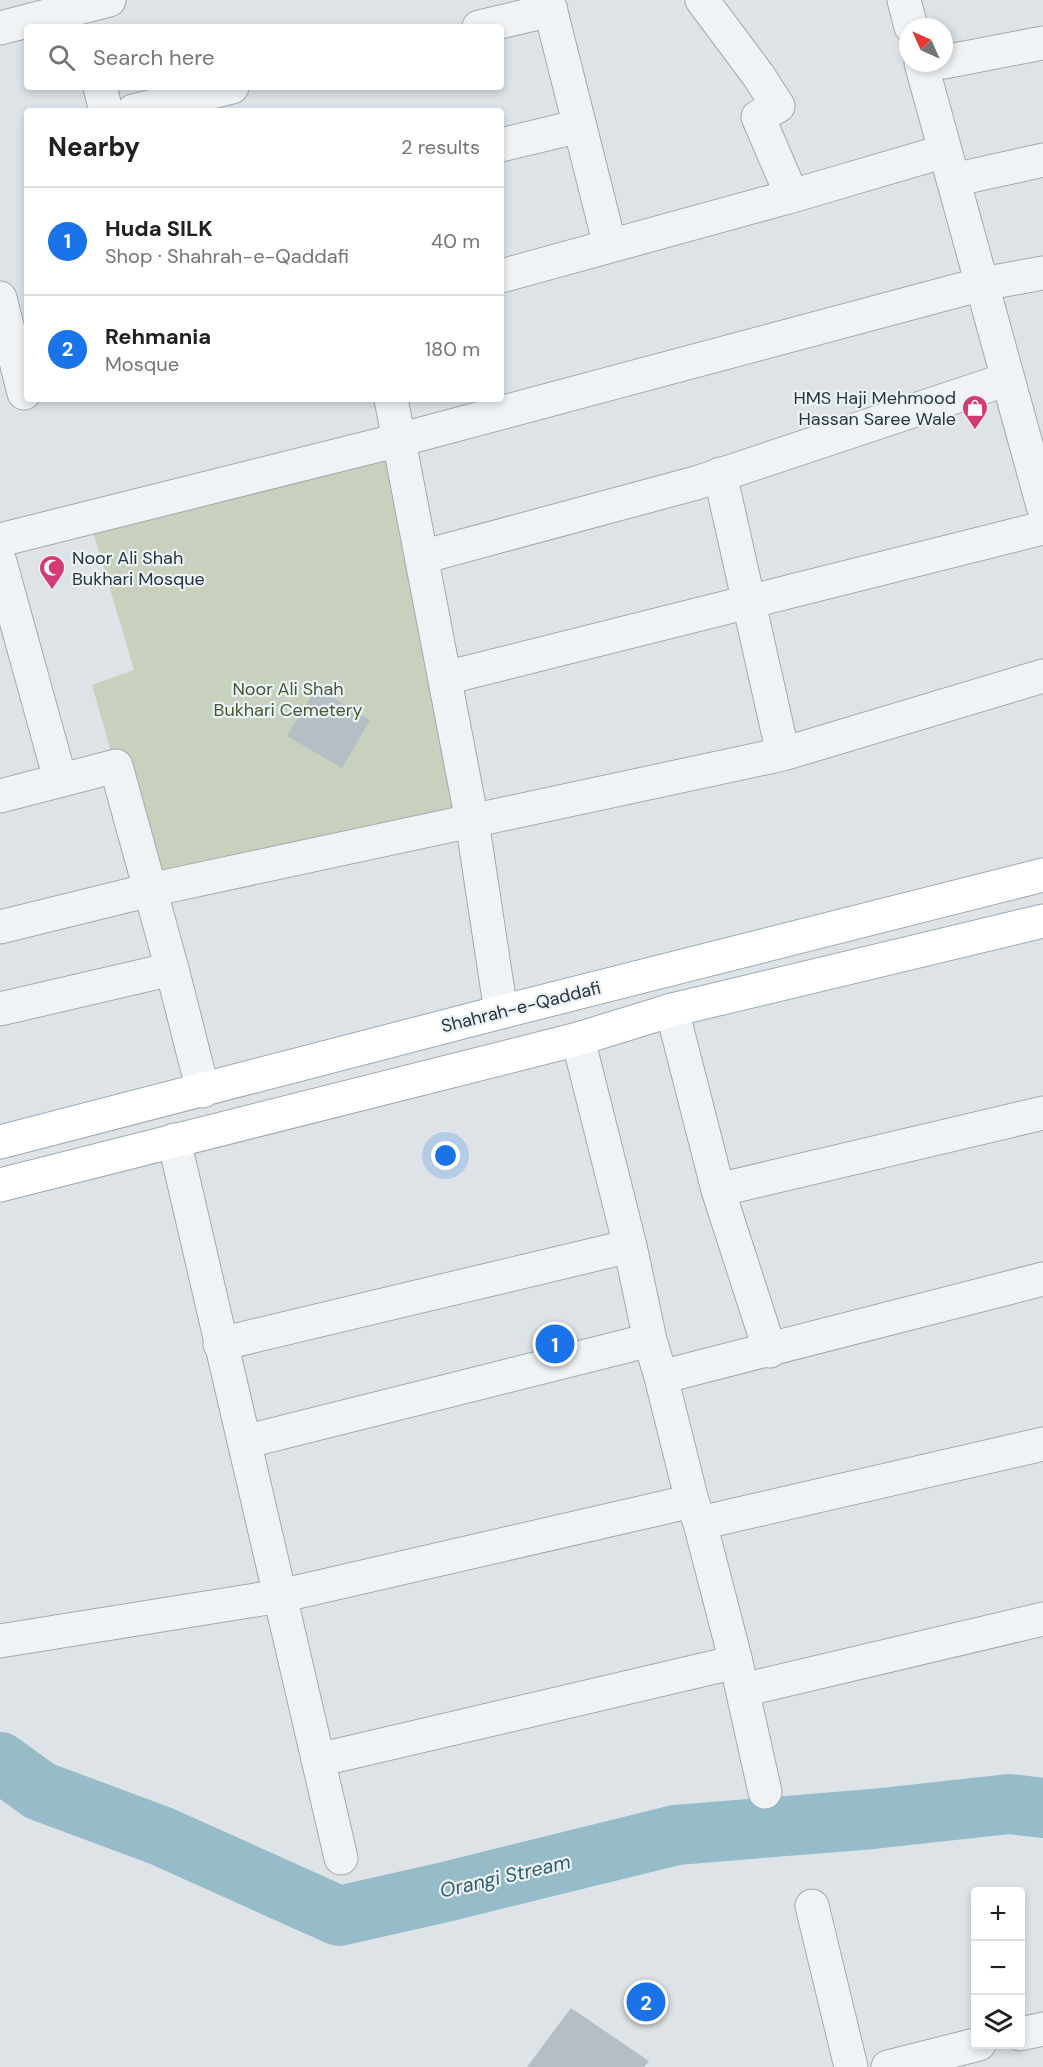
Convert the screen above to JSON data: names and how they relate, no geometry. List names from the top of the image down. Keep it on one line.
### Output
{"streets":{"main road":["Shahrah-e-Qaddafi"]},"water":["Orangi Stream"],"parks":["Noor Ali Shah Bukhari Cemetery"],"places":{"shop":["HMS Haji Mehmood Hassan Saree Wale"],"mosque":["Noor Ali Shah Bukhari Mosque"]},"north":"top left","page":{"search":"Search here","heading":["Nearby","2 results"],"list":[{"mark":"1","name":"Huda SILK","note":"Shop · Shahrah-e-Qaddafi","value":"40 m"},{"mark":"2","name":"Rehmania","note":"Mosque","value":"180 m"}],"pins":["1","2"],"map_buttons":["+","−"]}}
